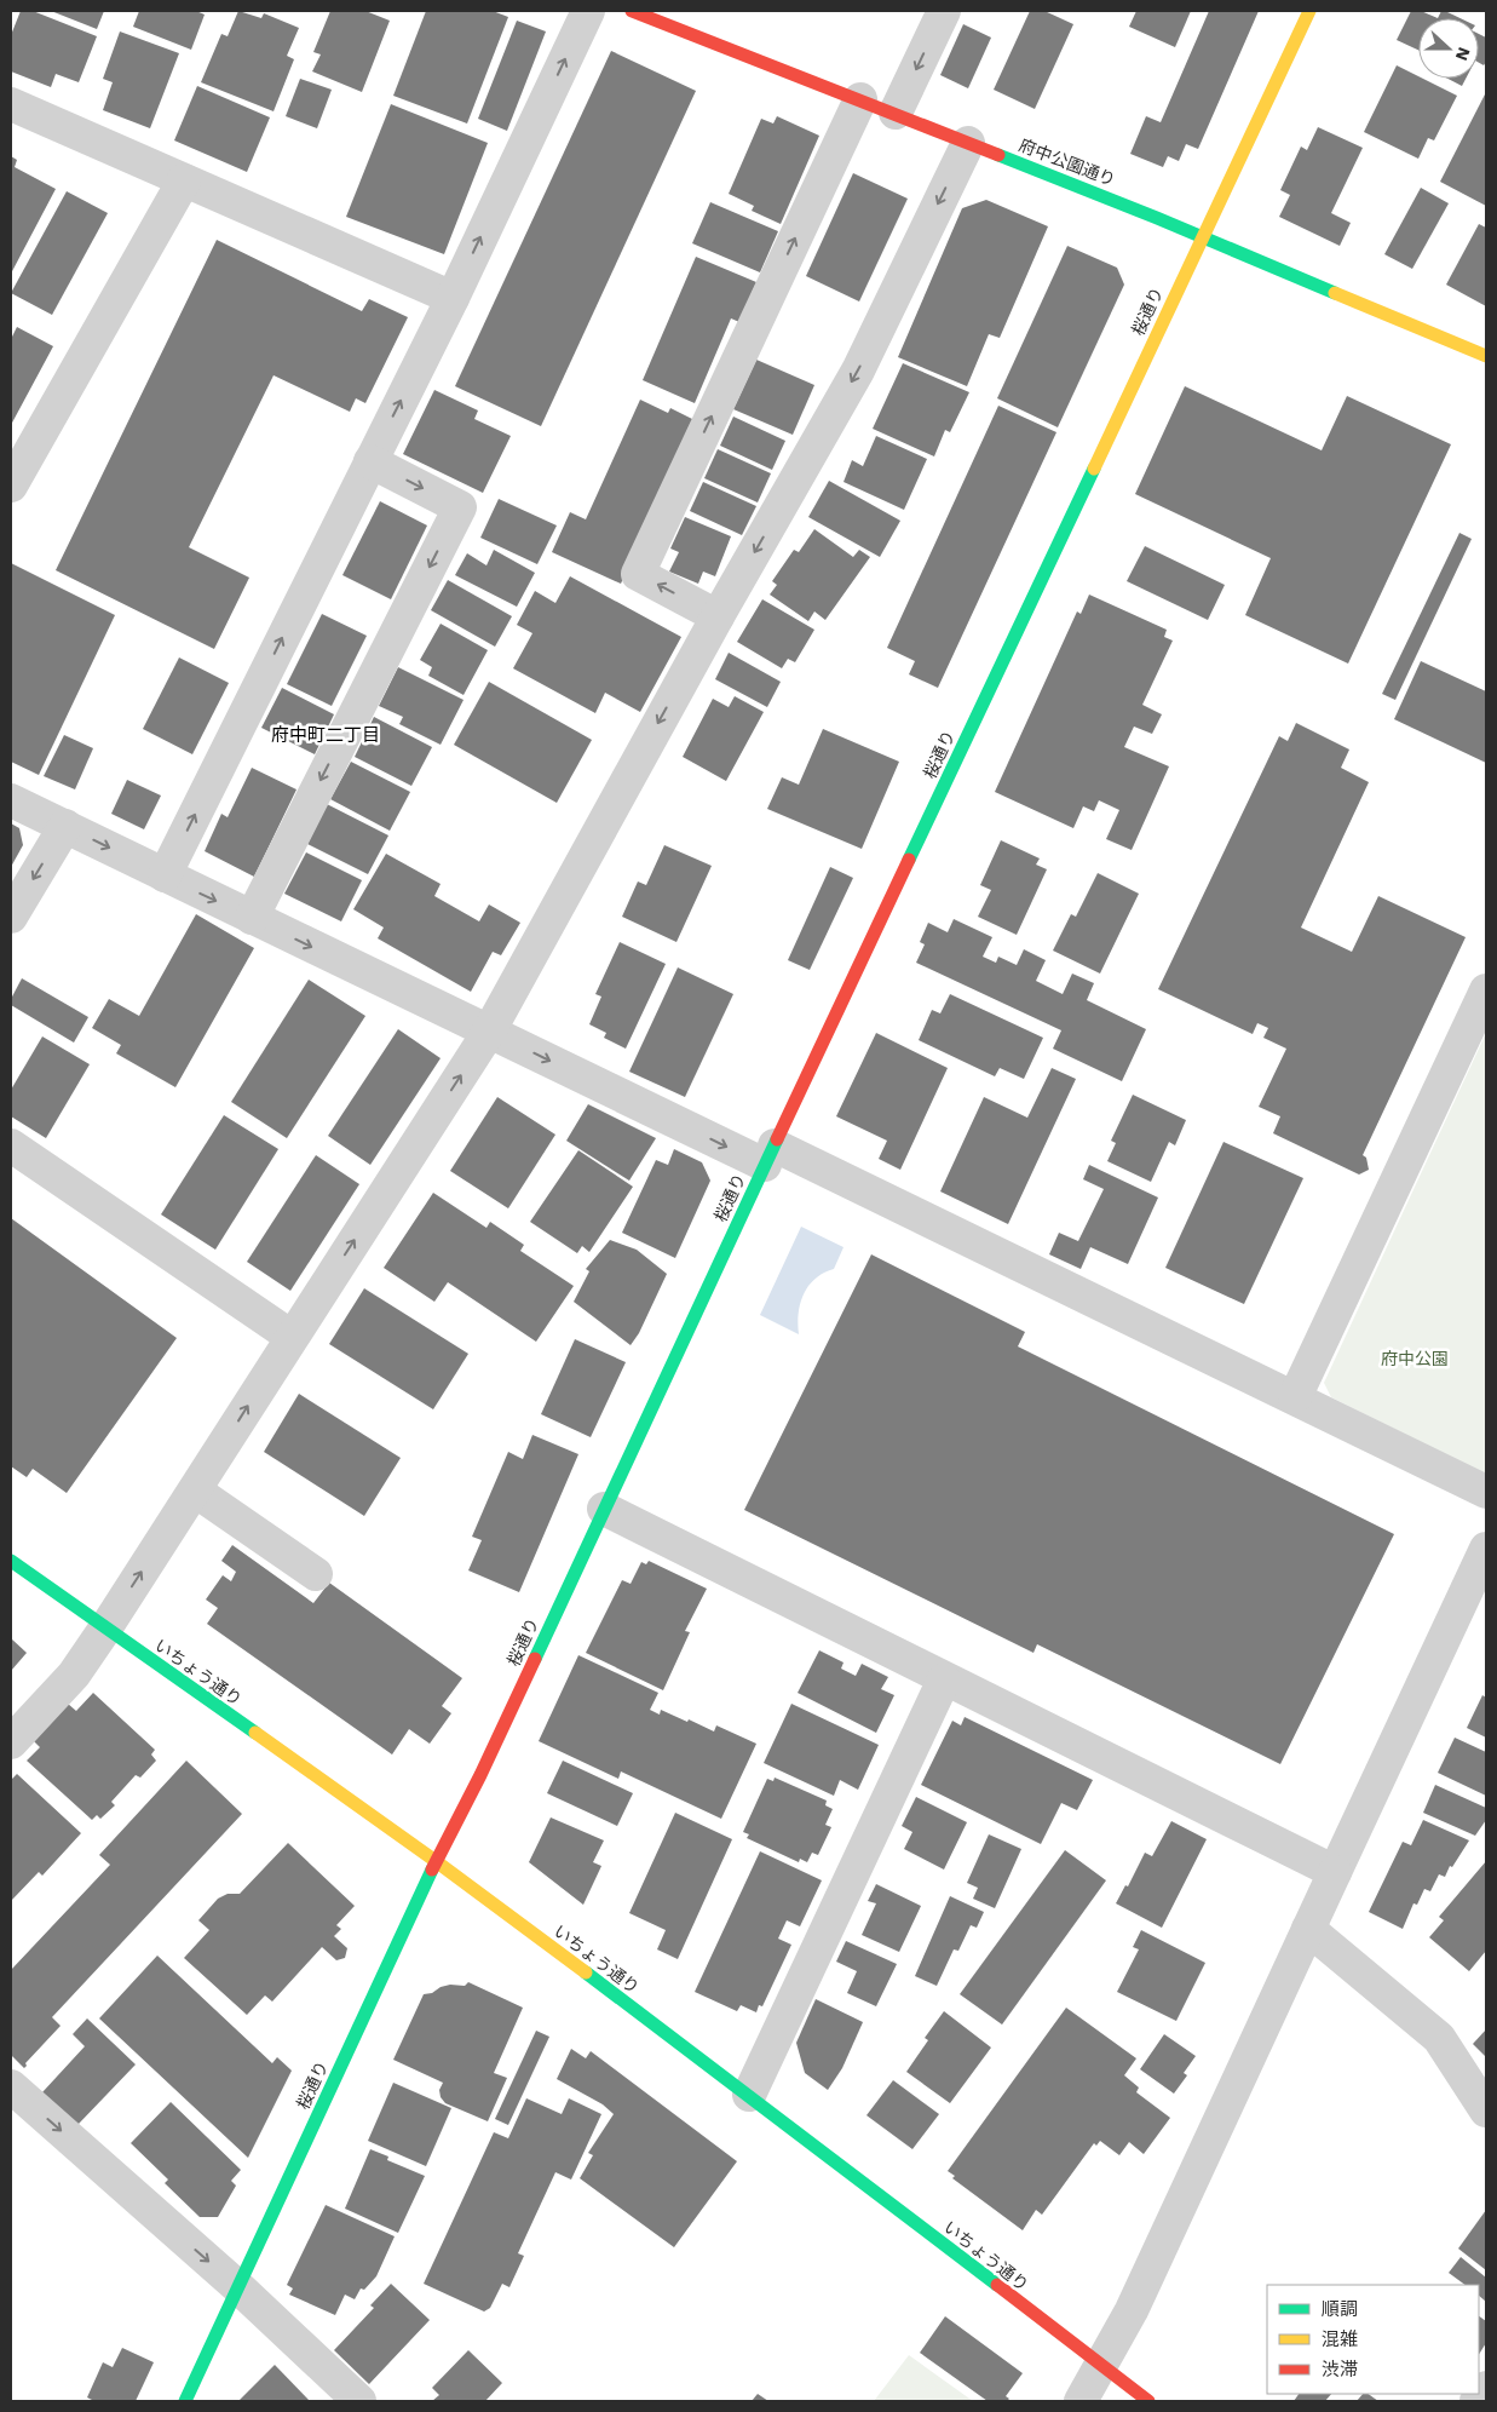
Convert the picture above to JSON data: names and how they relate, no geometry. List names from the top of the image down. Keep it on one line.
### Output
{"streets":{"street":["府中公園通り","桜通り","いちょう通り"]},"crossings":[["府中公園通り","桜通り"],["桜通り","いちょう通り"]],"districts":["府中町二丁目"],"parks":["府中公園"],"legend":["順調","混雑","渋滞"],"north":"right"}
